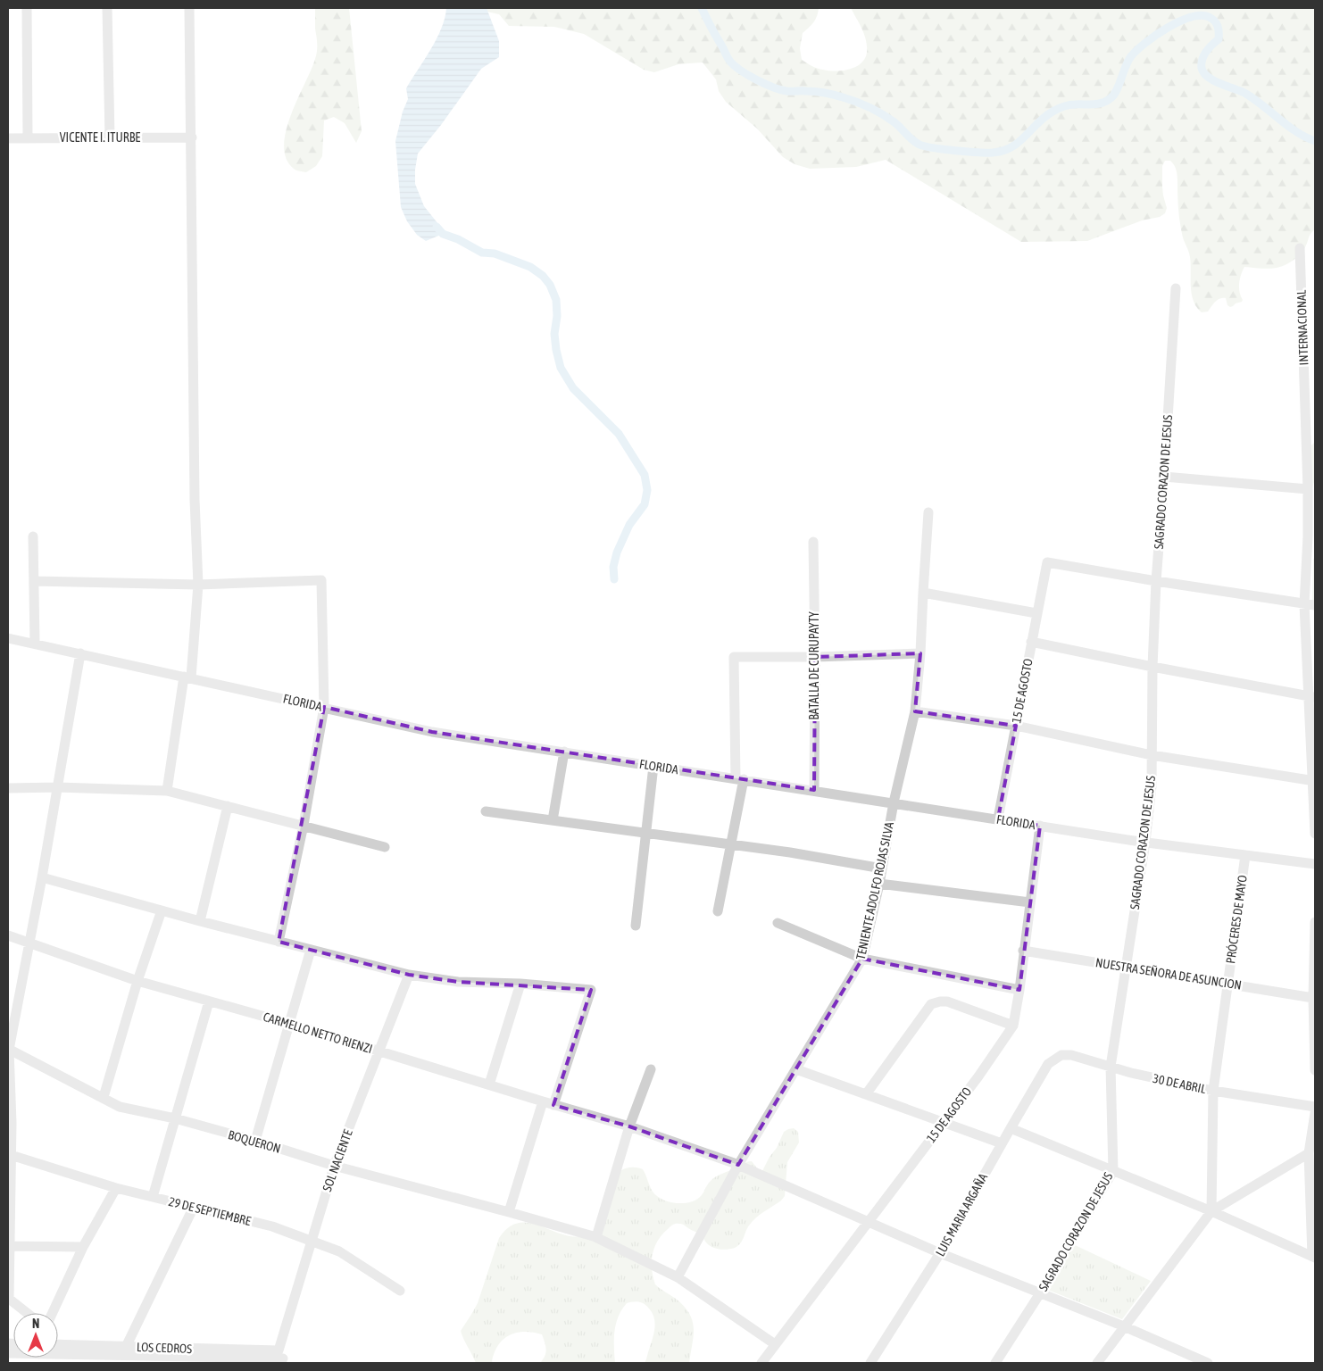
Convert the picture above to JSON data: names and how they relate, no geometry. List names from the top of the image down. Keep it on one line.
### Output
{"streets":{"street":["VICENTE I. ITURBE","INTERNACIONAL","SAGRADO CORAZON DE JESUS","BATALLA DE CURUPAYTY","15 DE AGOSTO","FLORIDA","TENIENTE ADOLFO ROJAS SILVA","PRÓCERES DE MAYO","NUESTRA SEÑORA DE ASUNCION","CARMELLO NETTO RIENZI","30 DE ABRIL","BOQUERON","SOL NACIENTE","29 DE SEPTIEMBRE","LUIS MARIA ARGAÑA","LOS CEDROS"]},"crossings":[["SAGRADO CORAZON DE JESUS","15 DE AGOSTO"],["SAGRADO CORAZON DE JESUS","FLORIDA"],["SAGRADO CORAZON DE JESUS","NUESTRA SEÑORA DE ASUNCION"],["SAGRADO CORAZON DE JESUS","CARMELLO NETTO RIENZI"],["SAGRADO CORAZON DE JESUS","30 DE ABRIL"],["BATALLA DE CURUPAYTY","FLORIDA"],["15 DE AGOSTO","FLORIDA"],["15 DE AGOSTO","NUESTRA SEÑORA DE ASUNCION"],["15 DE AGOSTO","CARMELLO NETTO RIENZI"],["15 DE AGOSTO","BOQUERON"],["FLORIDA","TENIENTE ADOLFO ROJAS SILVA"],["FLORIDA","PRÓCERES DE MAYO"],["TENIENTE ADOLFO ROJAS SILVA","CARMELLO NETTO RIENZI"],["TENIENTE ADOLFO ROJAS SILVA","BOQUERON"],["PRÓCERES DE MAYO","NUESTRA SEÑORA DE ASUNCION"],["PRÓCERES DE MAYO","30 DE ABRIL"],["CARMELLO NETTO RIENZI","SOL NACIENTE"],["CARMELLO NETTO RIENZI","LUIS MARIA ARGAÑA"],["30 DE ABRIL","LUIS MARIA ARGAÑA"],["BOQUERON","SOL NACIENTE"],["SOL NACIENTE","29 DE SEPTIEMBRE"],["SOL NACIENTE","LOS CEDROS"]],"north":"top"}
